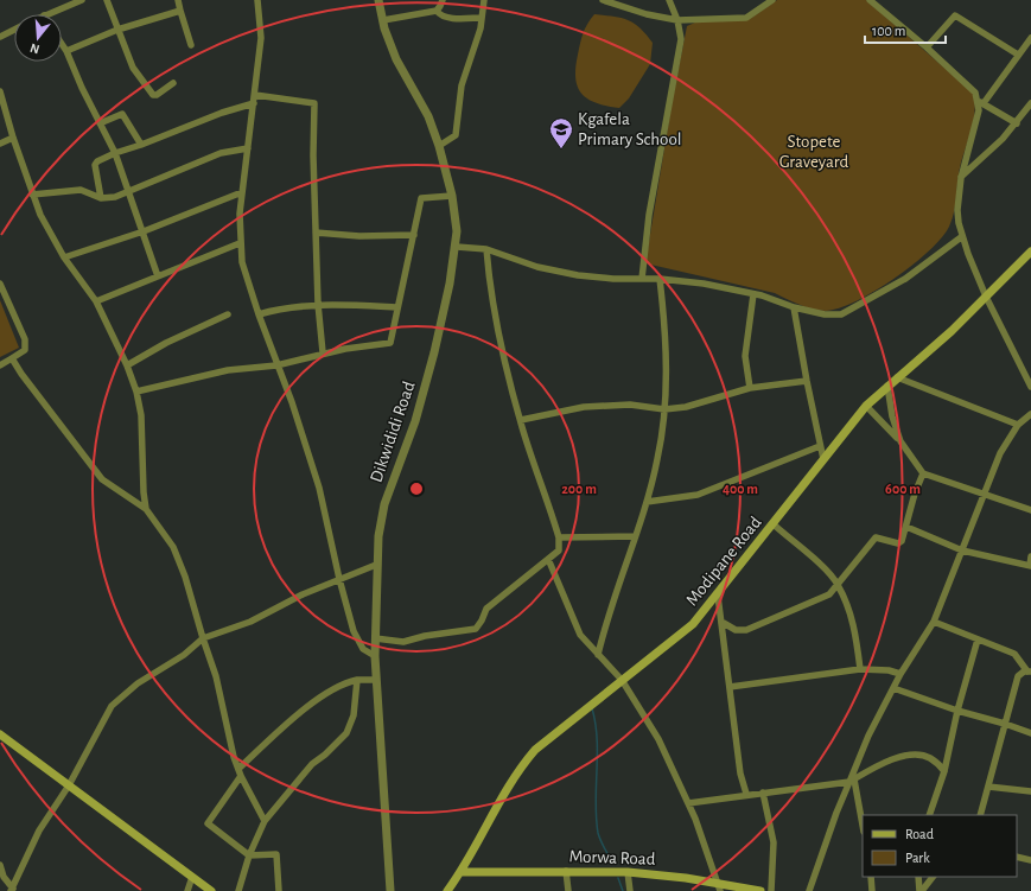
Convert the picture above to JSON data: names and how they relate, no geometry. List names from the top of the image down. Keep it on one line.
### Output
{"streets":{"main road":["Modipane Road","Morwa Road"],"street":["Dikwididi Road"]},"crossings":[["Modipane Road","Morwa Road"]],"parks":["Stopete Graveyard"],"places":{"school or university":["Kgafela Primary School"]},"legend":["Road","Park"],"scale_bar":"100 m","north":"bottom","rings":["200 m","400 m","600 m"]}
